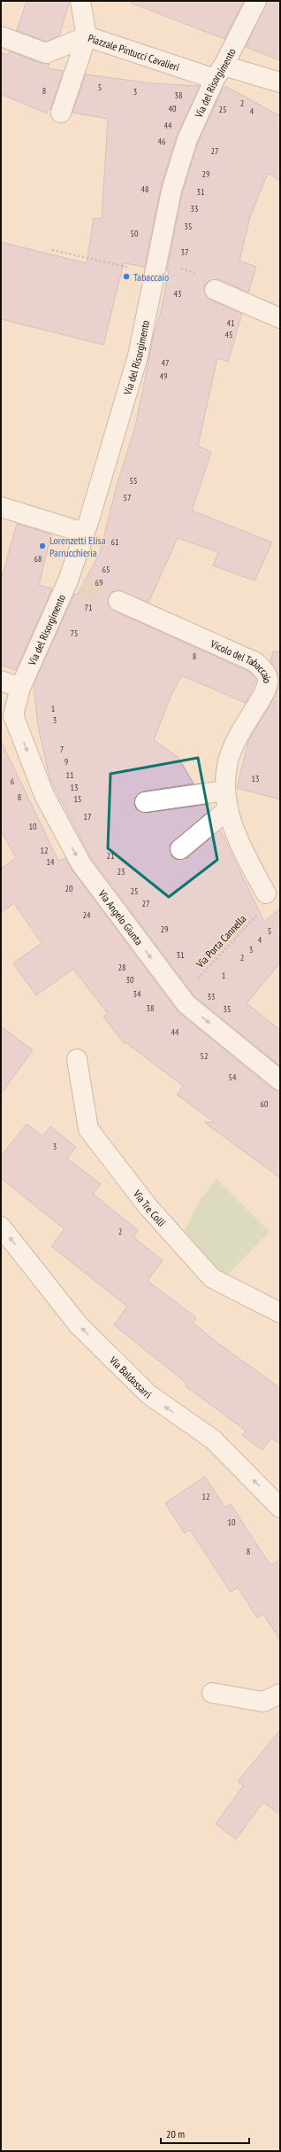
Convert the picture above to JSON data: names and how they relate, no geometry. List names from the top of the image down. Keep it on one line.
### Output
{"streets":{"street":["Piazzale Pintucci Cavalieri","Via del Risorgimento","Vicolo del Tabaccaio","Via Angelo Giunta","Via Tre Colli","Via Baldassarri"],"path":["Via Porta Cannella"]},"crossings":[["Piazzale Pintucci Cavalieri","Via del Risorgimento"],["Via del Risorgimento","Via Angelo Giunta"],["Vicolo del Tabaccaio","Via Porta Cannella"],["Via Angelo Giunta","Via Porta Cannella"]],"one_way":["Via Angelo Giunta","Via Baldassarri"],"places":["Tabaccaio","Lorenzetti Elisa Parrucchieria"],"house_numbers":["5","8","3","38","2","40","25","4","44","46","27","29","48","31","33","35","50","37","43","41","45","47","49","55","57","61","68","65","69","71","75","8","1","3","7","9","11","13","6","13","8","15","17","10","12","21","14","23","20","25","27","24","29","5","4","3","31","2","28","1","30","34","33","38","35","44","52","54","60","3","2","12","10","8"],"scale_bar":"20 m"}
